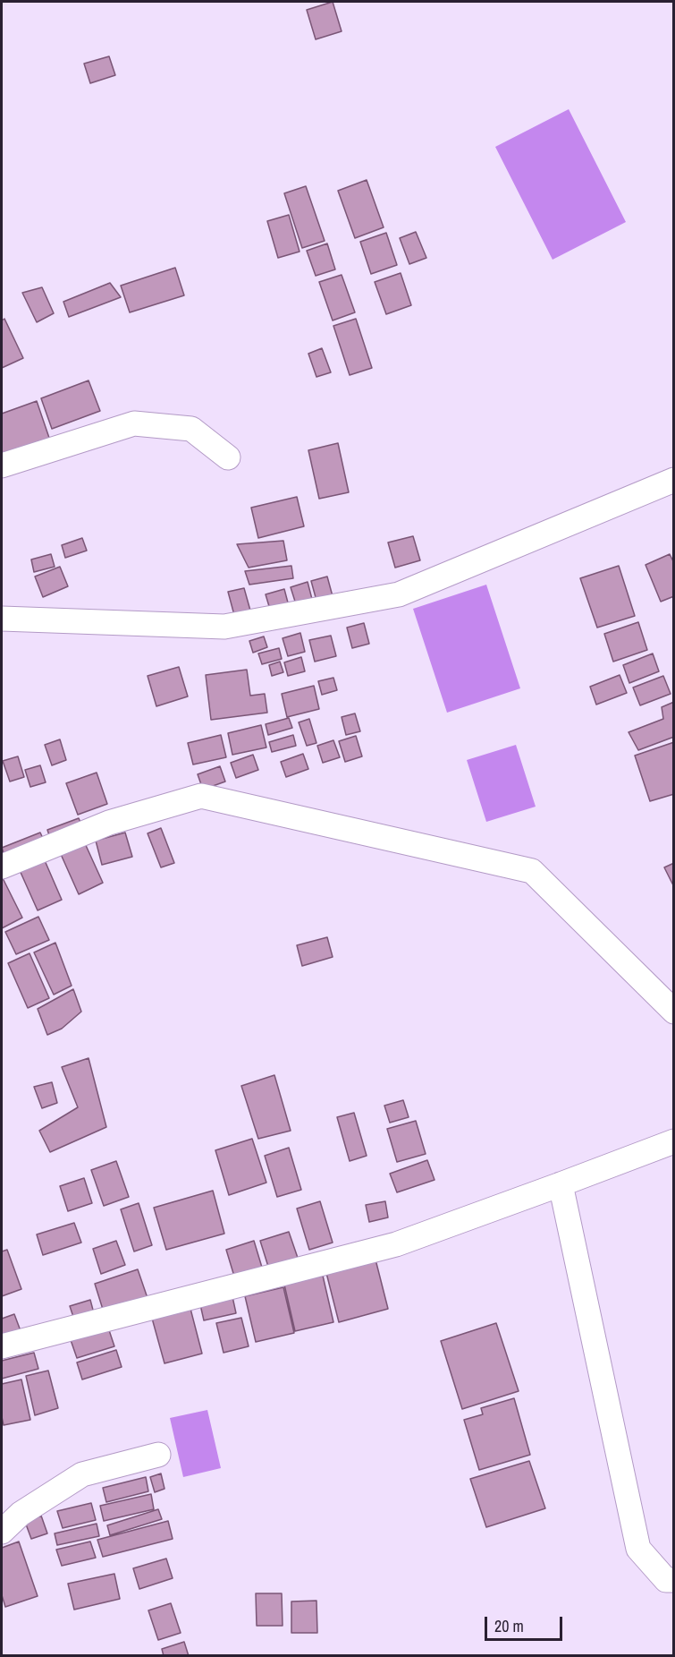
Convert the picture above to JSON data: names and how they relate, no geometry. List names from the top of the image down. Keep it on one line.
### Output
{"scale_bar":"20 m"}
